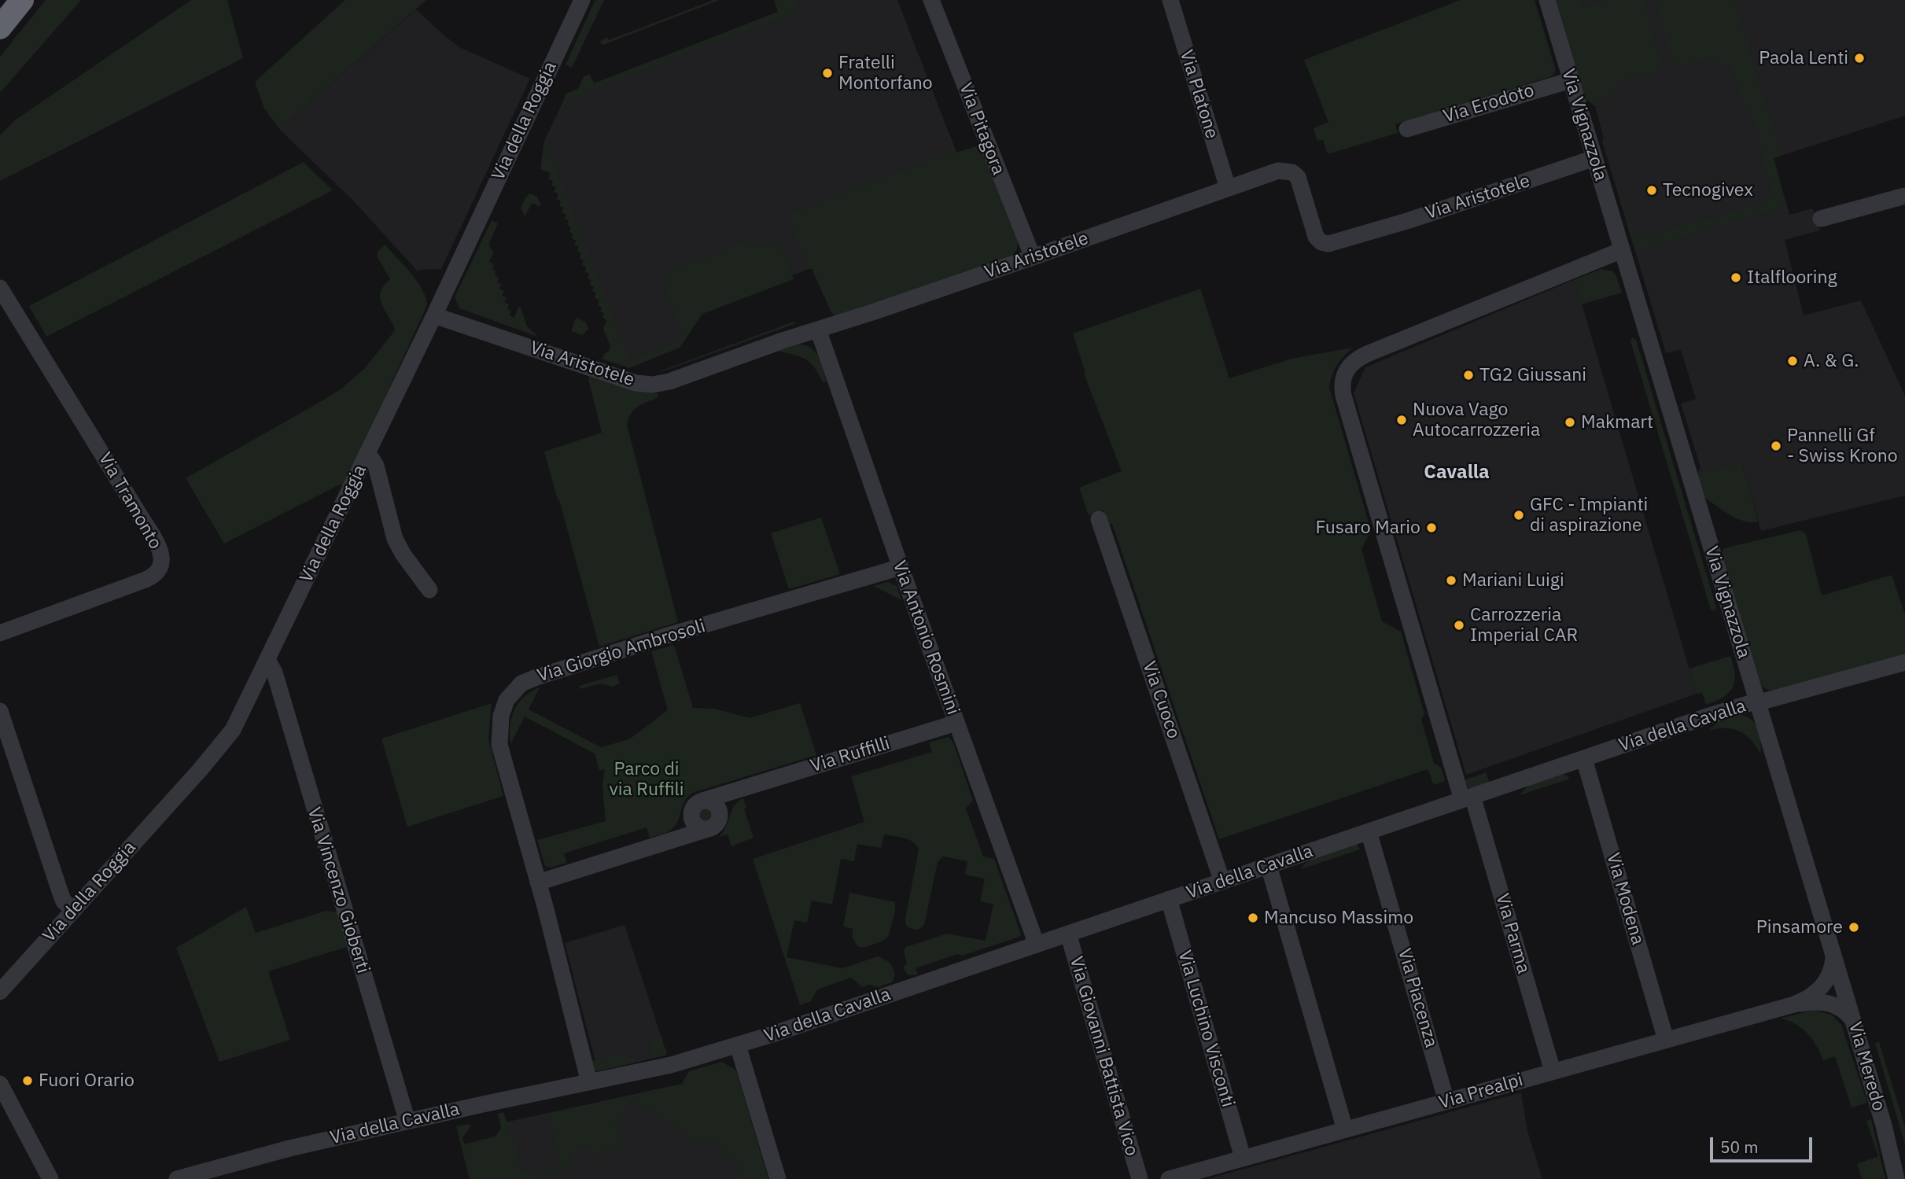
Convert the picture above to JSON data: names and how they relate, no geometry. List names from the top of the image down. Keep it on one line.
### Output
{"streets":{"street":["Via Platone","Via Erodoto","Via della Roggia","Via Vignazzola","Via Pitagora","Via Aristotele","Via Tramonto","Via Antonio Rosmini","Via Giorgio Ambrosoli","Via Cuoco","Via della Cavalla","Via Ruffilli","Via Vincenzo Gioberti","Via Modena","Via Parma","Via Piacenza","Via Luchino Visconti","Via Giovanni Battista Vico","Via Meredo","Via Prealpi"]},"crossings":[["Via Platone","Via Aristotele"],["Via Erodoto","Via Vignazzola"],["Via della Roggia","Via Aristotele"],["Via della Roggia","Via Vincenzo Gioberti"],["Via Vignazzola","Via Aristotele"],["Via Vignazzola","Via della Cavalla"],["Via Vignazzola","Via Meredo"],["Via Vignazzola","Via Prealpi"],["Via Pitagora","Via Aristotele"],["Via Aristotele","Via Antonio Rosmini"],["Via Antonio Rosmini","Via Giorgio Ambrosoli"],["Via Antonio Rosmini","Via della Cavalla"],["Via Antonio Rosmini","Via Ruffilli"],["Via Giorgio Ambrosoli","Via della Cavalla"],["Via Cuoco","Via della Cavalla"],["Via della Cavalla","Via Vincenzo Gioberti"],["Via della Cavalla","Via Modena"],["Via della Cavalla","Via Parma"],["Via della Cavalla","Via Piacenza"],["Via della Cavalla","Via Luchino Visconti"],["Via della Cavalla","Via Giovanni Battista Vico"],["Via Modena","Via Prealpi"],["Via Parma","Via Prealpi"],["Via Piacenza","Via Prealpi"],["Via Luchino Visconti","Via Prealpi"],["Via Meredo","Via Prealpi"]],"districts":["Cavalla"],"parks":["Parco di via Ruffili"],"places":["Paola Lenti","Fratelli Montorfano","Tecnogivex","Italflooring","A. & G.","TG2 Giussani","Nuova Vago Autocarrozzeria","Makmart","Pannelli Gf - Swiss Krono","GFC - Impianti di aspirazione","Fusaro Mario","Mariani Luigi","Carrozzeria Imperial CAR","Mancuso Massimo","Pinsamore","Fuori Orario"],"scale_bar":"50 m"}
